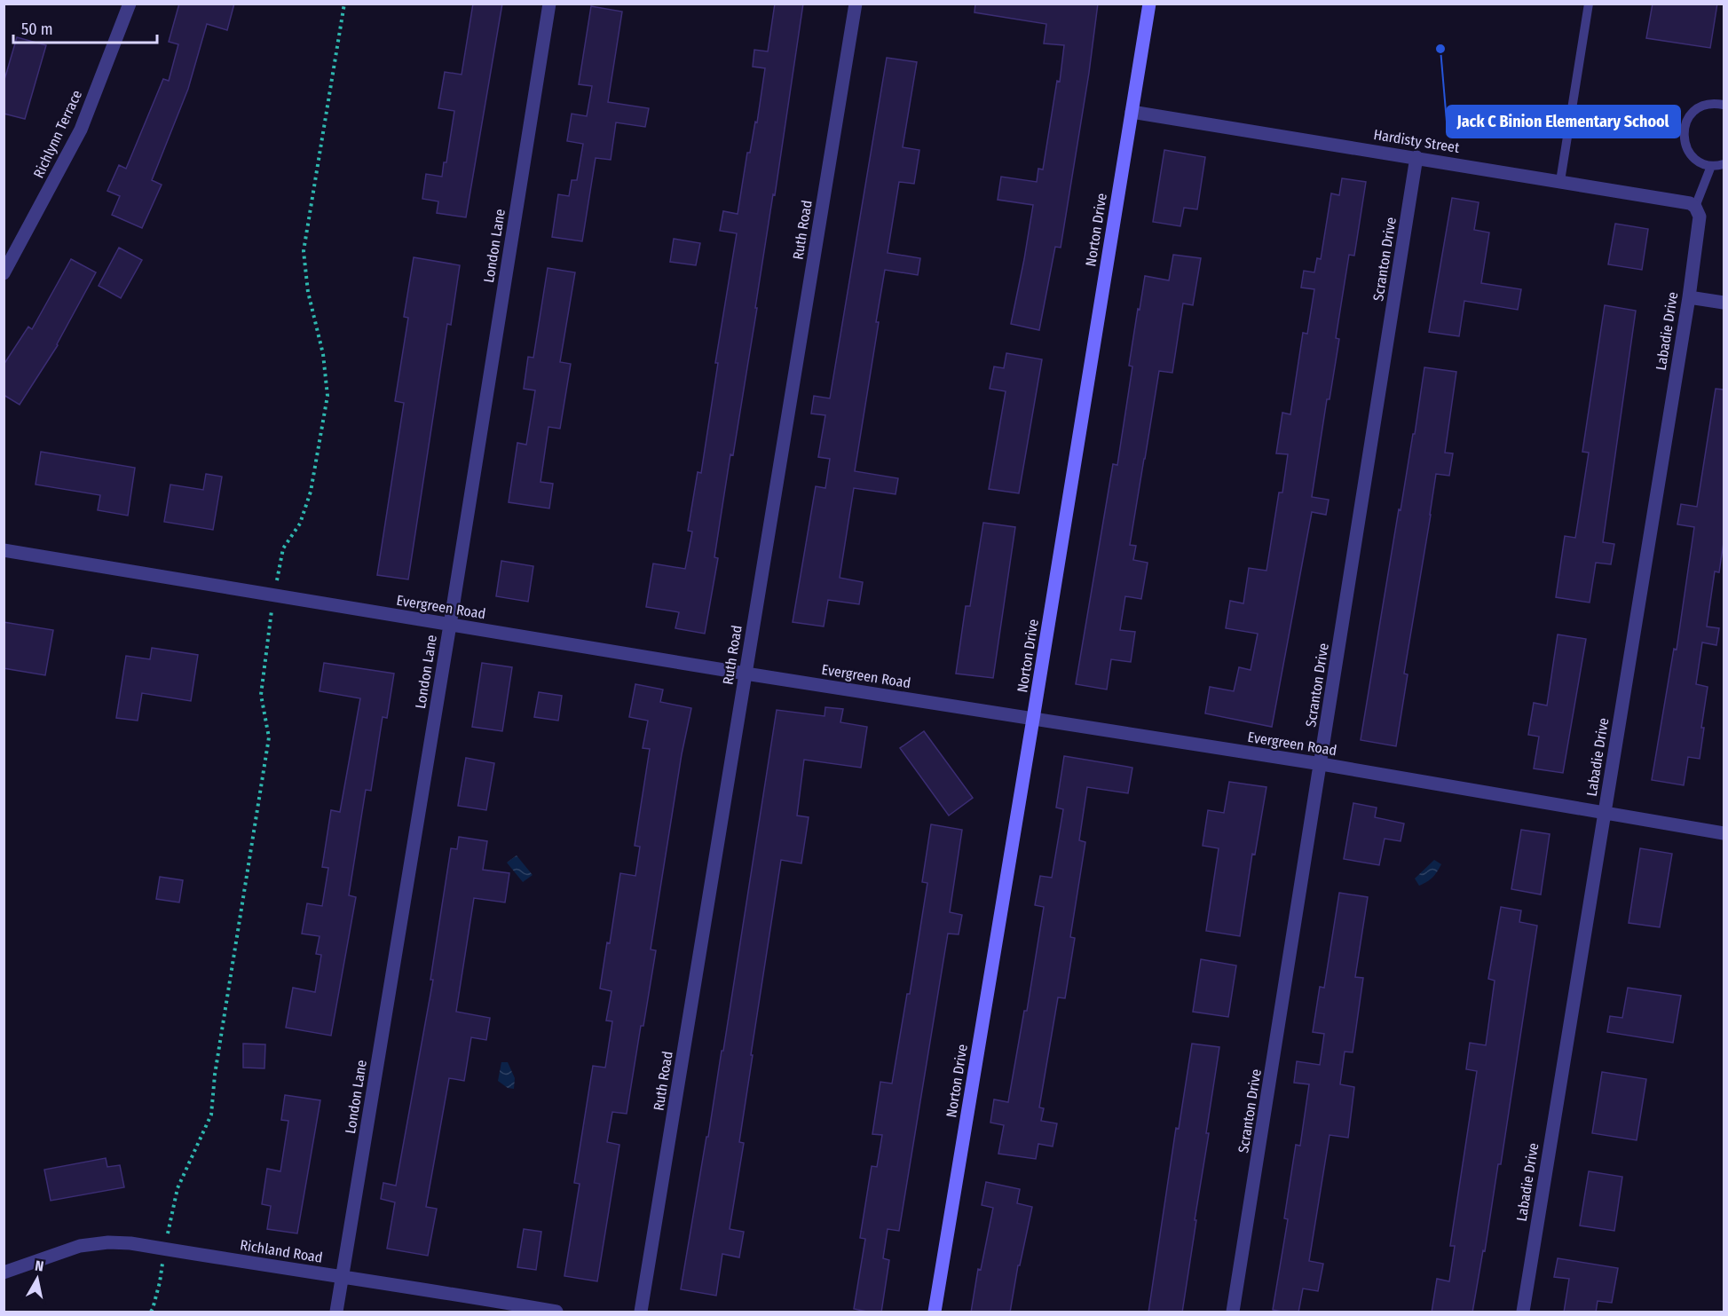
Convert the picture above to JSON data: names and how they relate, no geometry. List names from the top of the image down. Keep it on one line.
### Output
{"streets":{"street":["Richlynn Terrace","Hardisty Street","Ruth Road","Norton Drive","London Lane","Scranton Drive","Labadie Drive","Evergreen Road","Richland Road"]},"crossings":[["Hardisty Street","Norton Drive"],["Hardisty Street","Scranton Drive"],["Hardisty Street","Labadie Drive"],["Ruth Road","Evergreen Road"],["Norton Drive","Evergreen Road"],["London Lane","Evergreen Road"],["London Lane","Richland Road"],["Scranton Drive","Evergreen Road"],["Labadie Drive","Evergreen Road"]],"places":["Jack C Binion Elementary School"],"scale_bar":"50 m","north":"top"}
